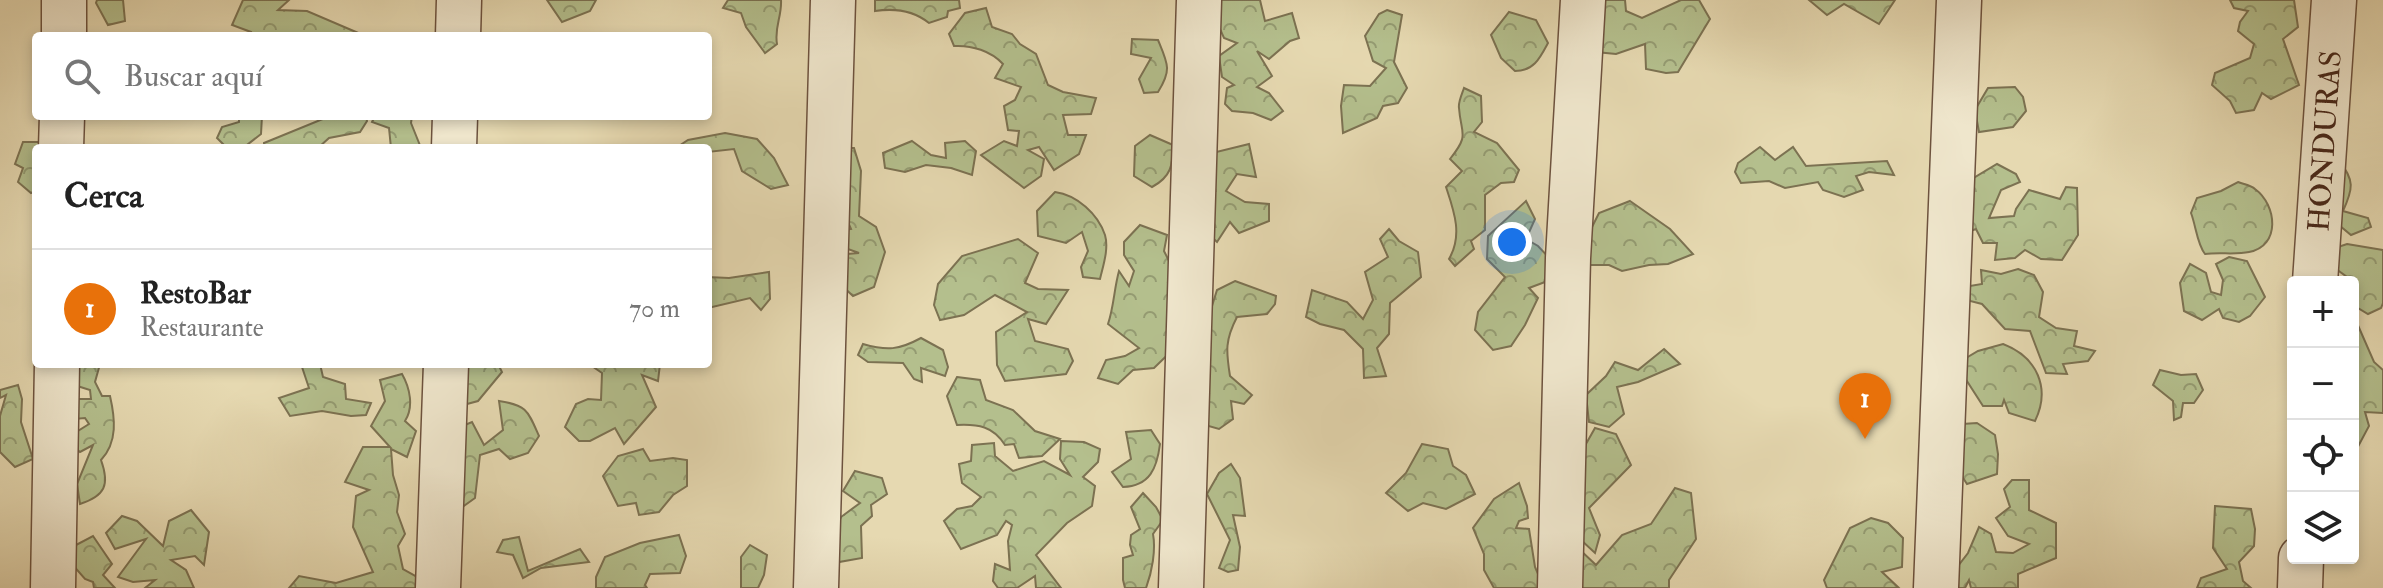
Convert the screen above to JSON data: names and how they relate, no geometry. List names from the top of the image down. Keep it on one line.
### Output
{"streets":{"street":["HONDURAS"]},"page":{"search":"Buscar aquí","heading":"Cerca","list":[{"mark":"1","name":"RestoBar","note":"Restaurante","value":"70 m"}],"map_buttons":["+","−"],"pins":"1"}}
